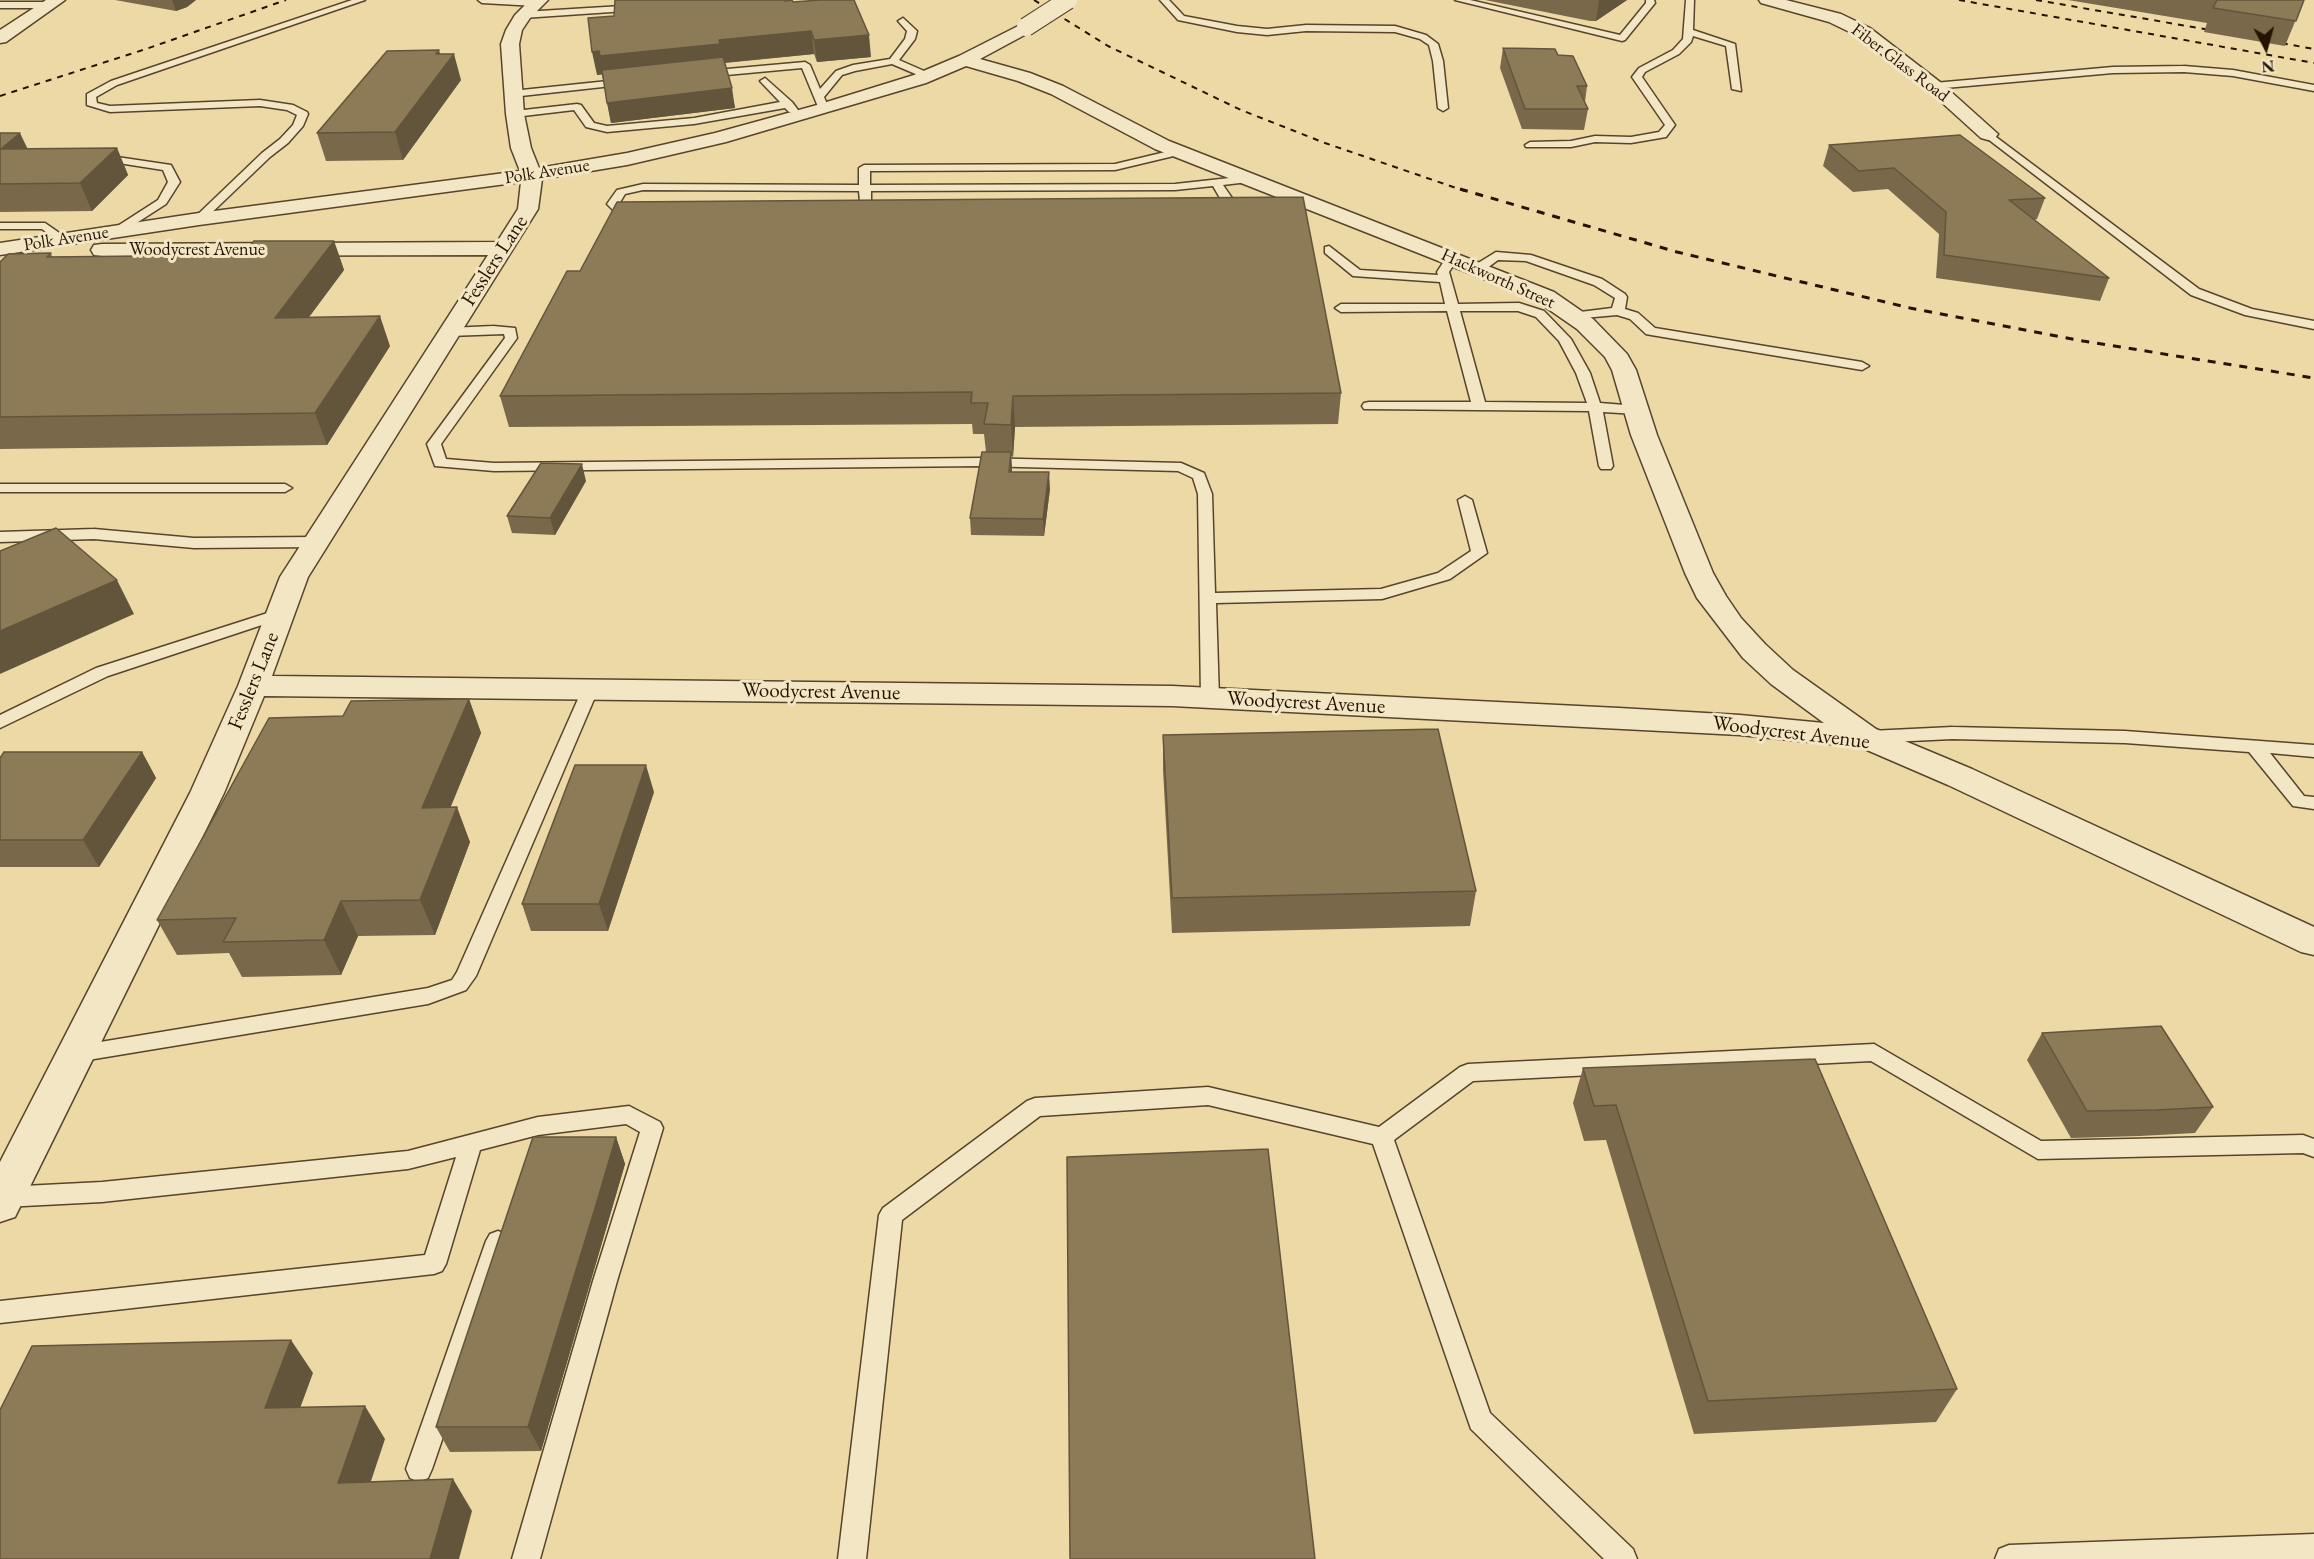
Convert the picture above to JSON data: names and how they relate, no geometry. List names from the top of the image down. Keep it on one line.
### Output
{"streets":{"street":["Fiber Glass Road","Polk Avenue","Woodycrest Avenue","Fesslers Lane","Hackworth Street"]},"crossings":[["Polk Avenue","Woodycrest Avenue"],["Polk Avenue","Fesslers Lane"],["Polk Avenue","Hackworth Street"],["Woodycrest Avenue","Fesslers Lane"],["Woodycrest Avenue","Hackworth Street"]],"north":"bottom"}
